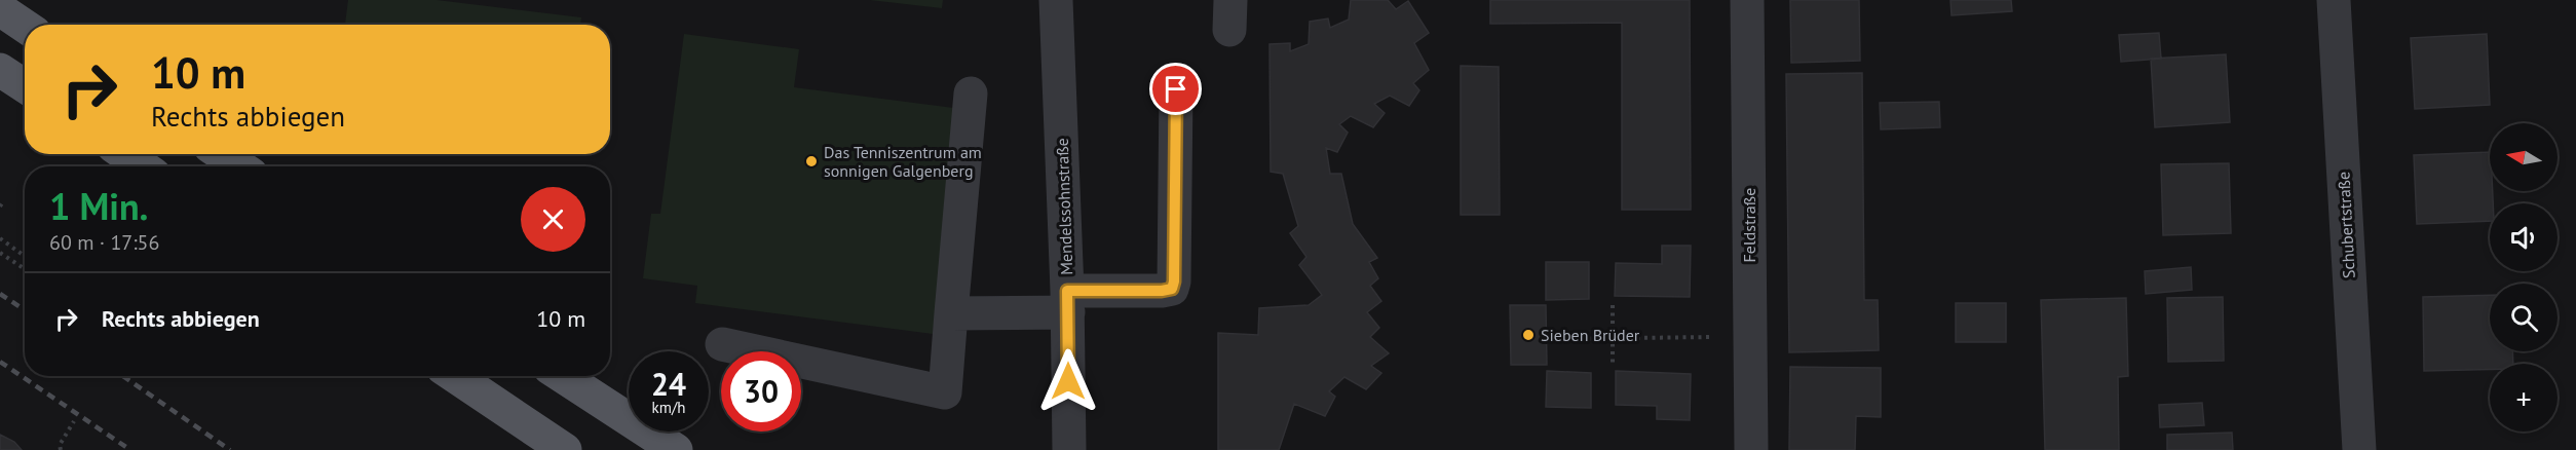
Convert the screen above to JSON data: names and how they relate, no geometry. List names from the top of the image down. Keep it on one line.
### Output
{"streets":{"street":["Mendelssohnstraße","Feldstraße","Schubertstraße"]},"places":["Das Tenniszentrum am sonnigen Galgenberg","Sieben Brüder"],"north":"left","page":{"turn":["10 m","Rechts abbiegen"],"map_buttons":"+","heading":["1 Min.","60 m · 17:56"],"list":[{"name":"Rechts abbiegen","value":"10 m"}],"speed":"24 km/h","limit":"30"}}
